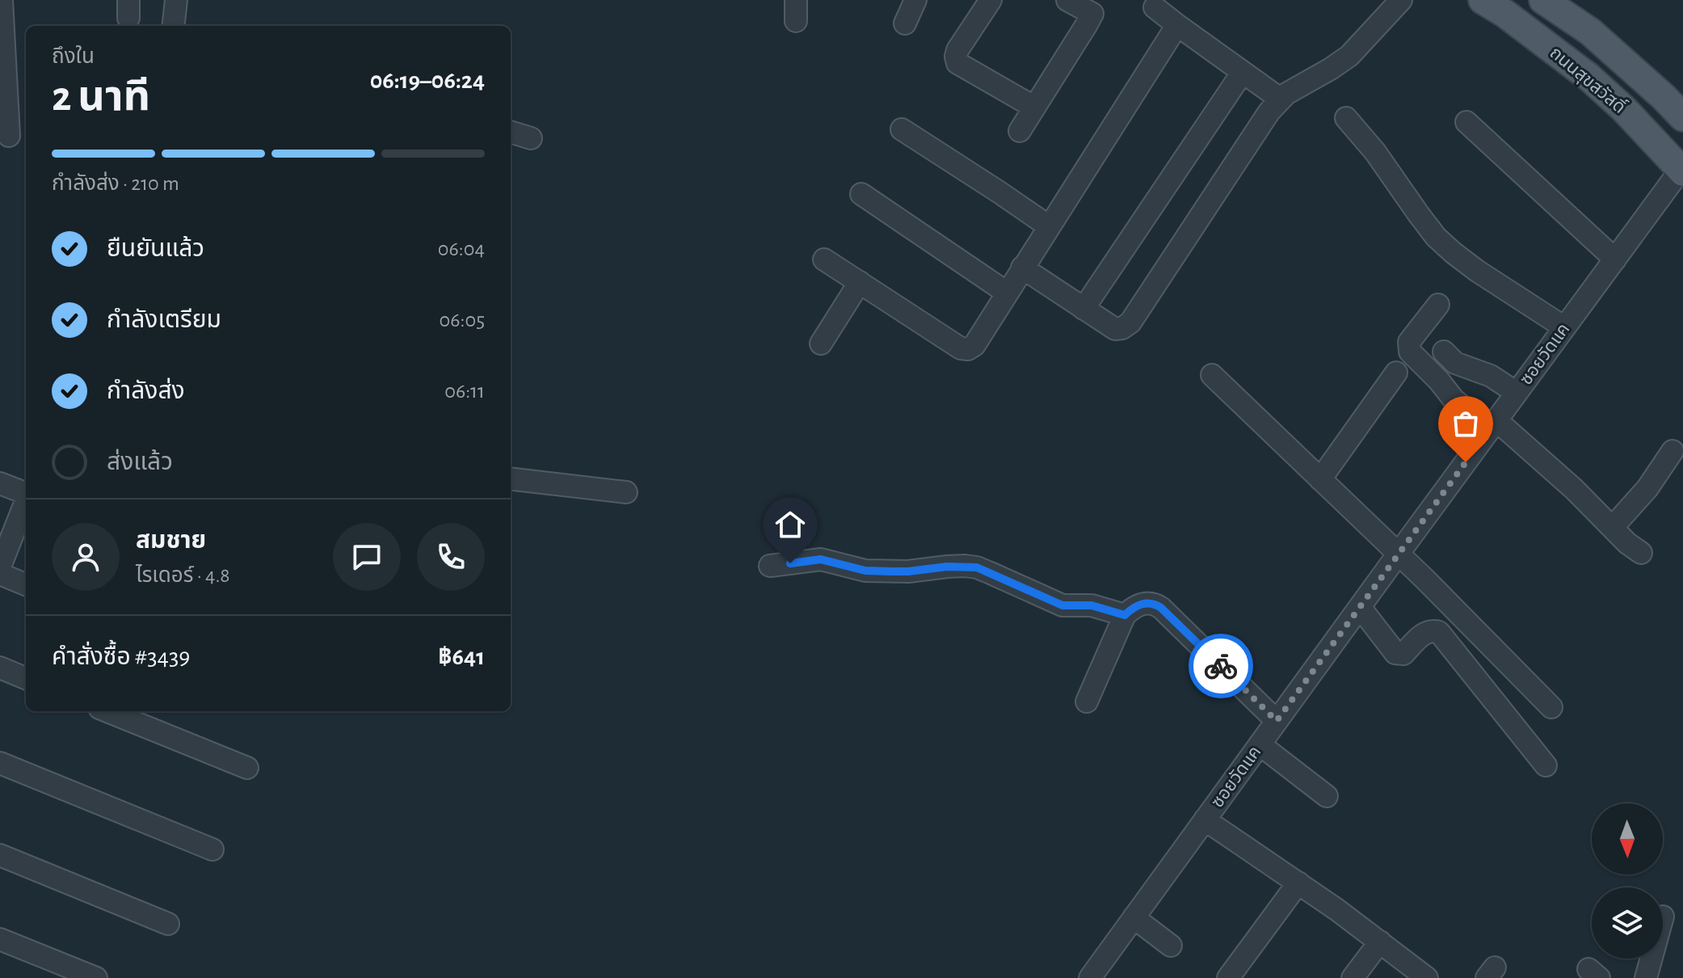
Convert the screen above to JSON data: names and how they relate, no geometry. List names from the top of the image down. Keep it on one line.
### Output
{"streets":{"main road":["ถนนสุขสวัสดิ์"],"street":["ซอยวัดแค"]},"crossings":[["ถนนสุขสวัสดิ์","ซอยวัดแค"]],"north":"bottom","page":{"heading":["2 นาที","ถึงใน","06:19–06:24"],"panel":["สมชาย","ไรเดอร์ · 4.8","คำสั่งซื้อ #3439","฿641"],"bar":"กำลังส่ง · 210 m","list":[["ยืนยันแล้ว","06:04"],["กำลังเตรียม","06:05"],["กำลังส่ง","06:11"],"ส่งแล้ว"]}}
